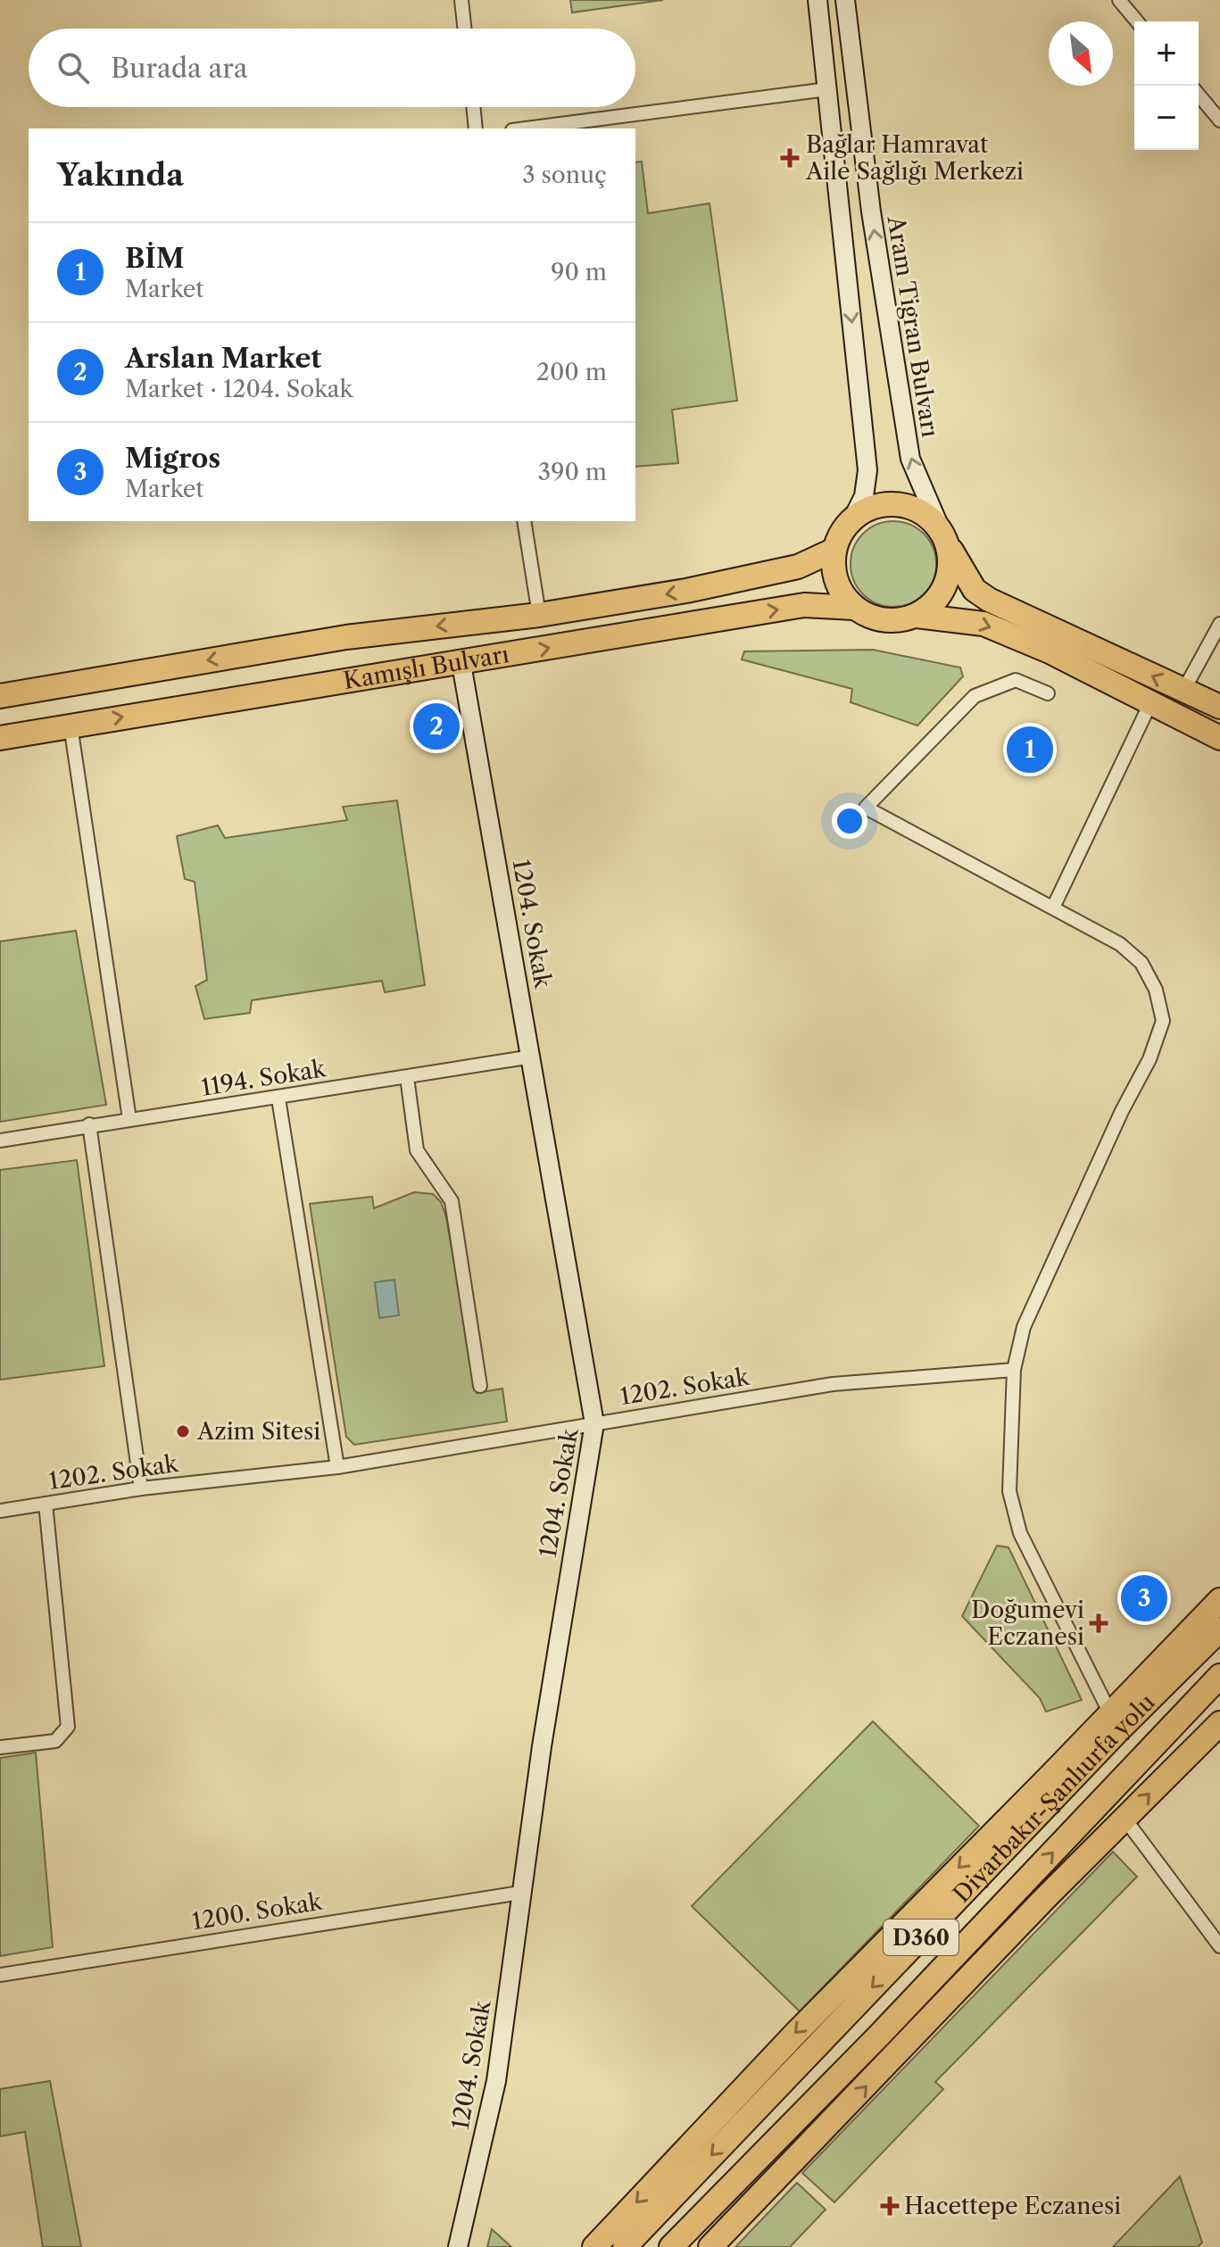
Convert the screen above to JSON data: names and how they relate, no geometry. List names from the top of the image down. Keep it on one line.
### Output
{"streets":{"highway":["Kamışlı Bulvarı","Diyarbakır-Şanlıurfa yolu","D360"],"street":["Aram Tigran Bulvarı","1204. Sokak","1194. Sokak","1202. Sokak","1200. Sokak"]},"crossings":[["Aram Tigran Bulvarı","Kamışlı Bulvarı"],["Kamışlı Bulvarı","1204. Sokak"],["1204. Sokak","1194. Sokak"],["1204. Sokak","1202. Sokak"],["1204. Sokak","1200. Sokak"]],"places":{"health":["Bağlar Hamravat Aile Sağlığı Merkezi","Doğumevi Eczanesi","Hacettepe Eczanesi"],"other":["Azim Sitesi"]},"north":"bottom right","page":{"map_buttons":["+","−"],"search":"Burada ara","heading":["Yakında","3 sonuç"],"list":[{"mark":"1","name":"BİM","note":"Market","value":"90 m"},{"mark":"2","name":"Arslan Market","note":"Market · 1204. Sokak","value":"200 m"},{"mark":"3","name":"Migros","note":"Market","value":"390 m"}],"pins":["2","1","3"]}}
